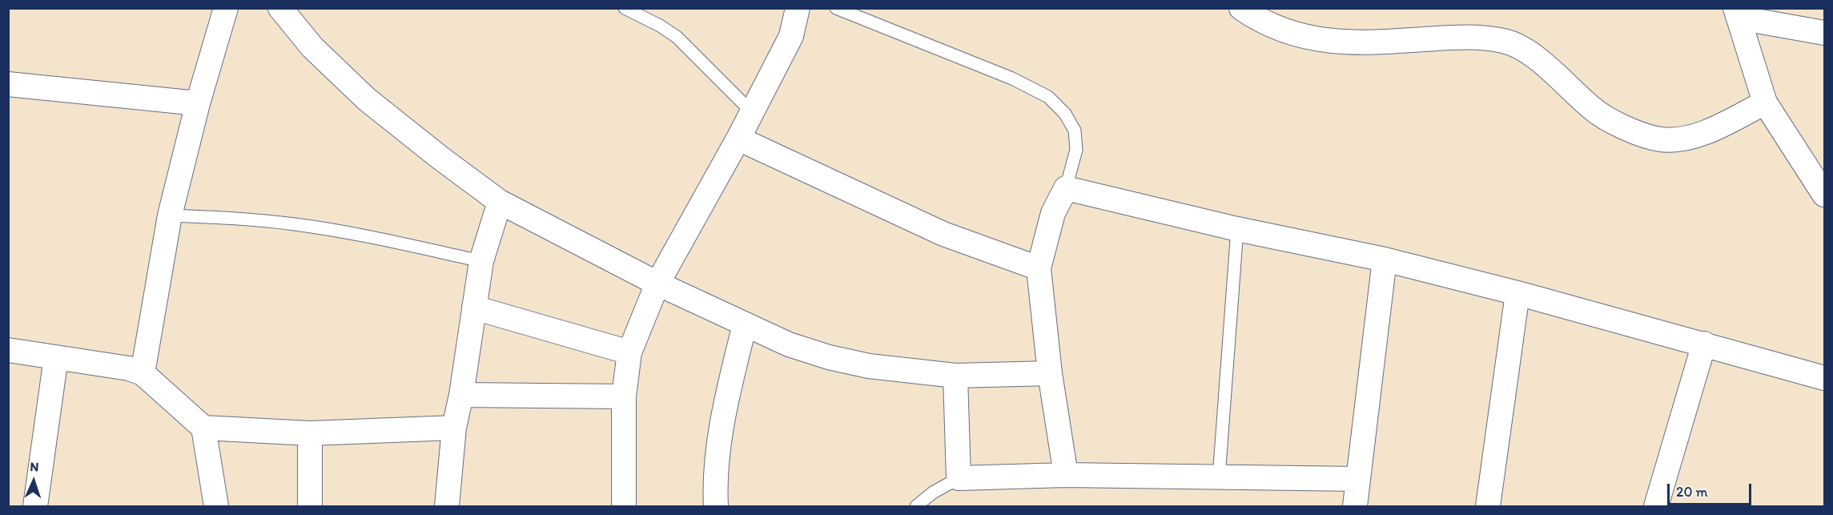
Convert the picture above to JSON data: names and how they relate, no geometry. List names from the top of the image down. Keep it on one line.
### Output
{"scale_bar":"20 m","north":"top"}
